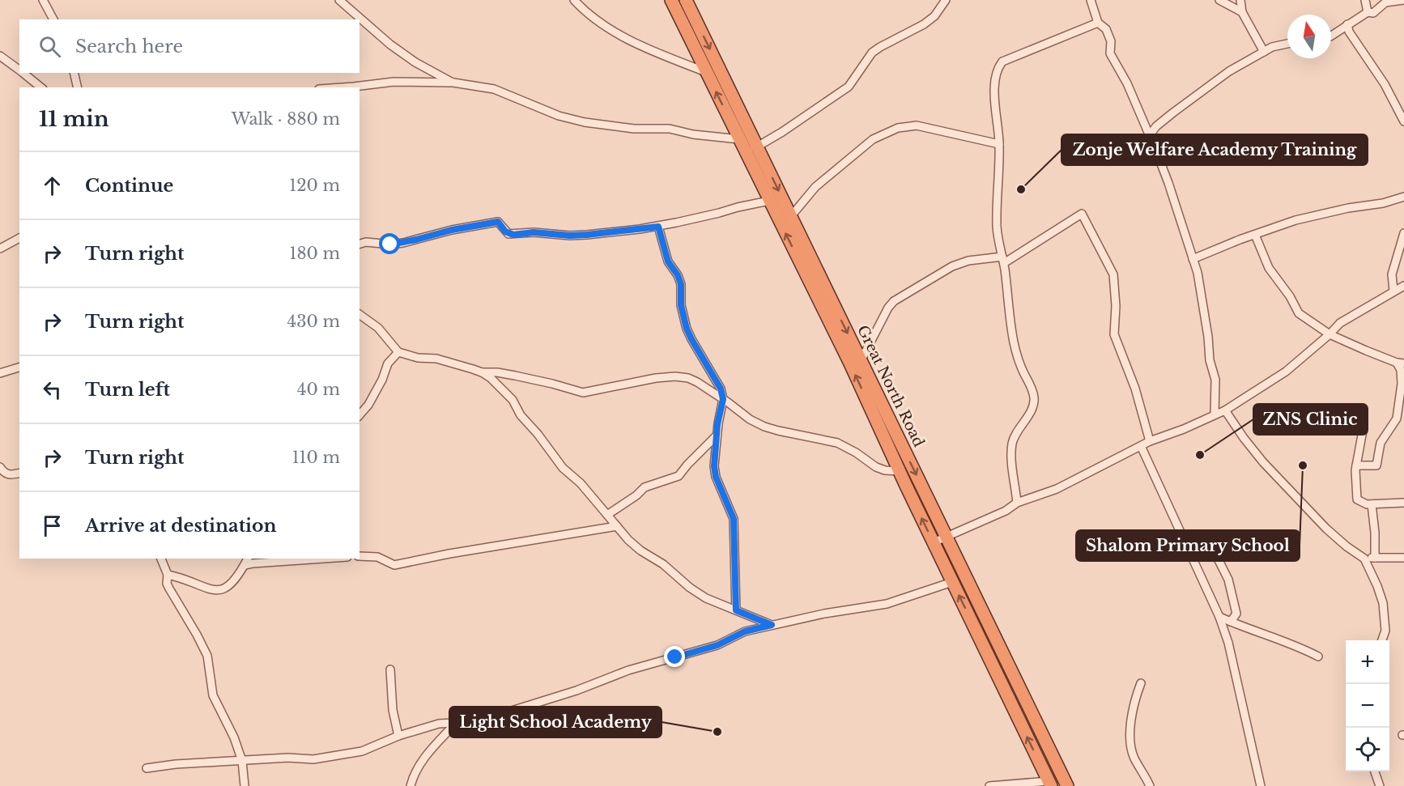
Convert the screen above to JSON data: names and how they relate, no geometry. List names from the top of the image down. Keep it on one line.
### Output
{"streets":{"highway":["Great North Road"]},"places":["Zonje Welfare Academy Training","ZNS Clinic","Shalom Primary School","Light School Academy"],"north":"top","page":{"search":"Search here","heading":["11 min","Walk · 880 m"],"list":[["Continue","120 m"],["Turn right","180 m"],["Turn right","430 m"],["Turn left","40 m"],["Turn right","110 m"],"Arrive at destination"],"map_buttons":["+","−"]}}
